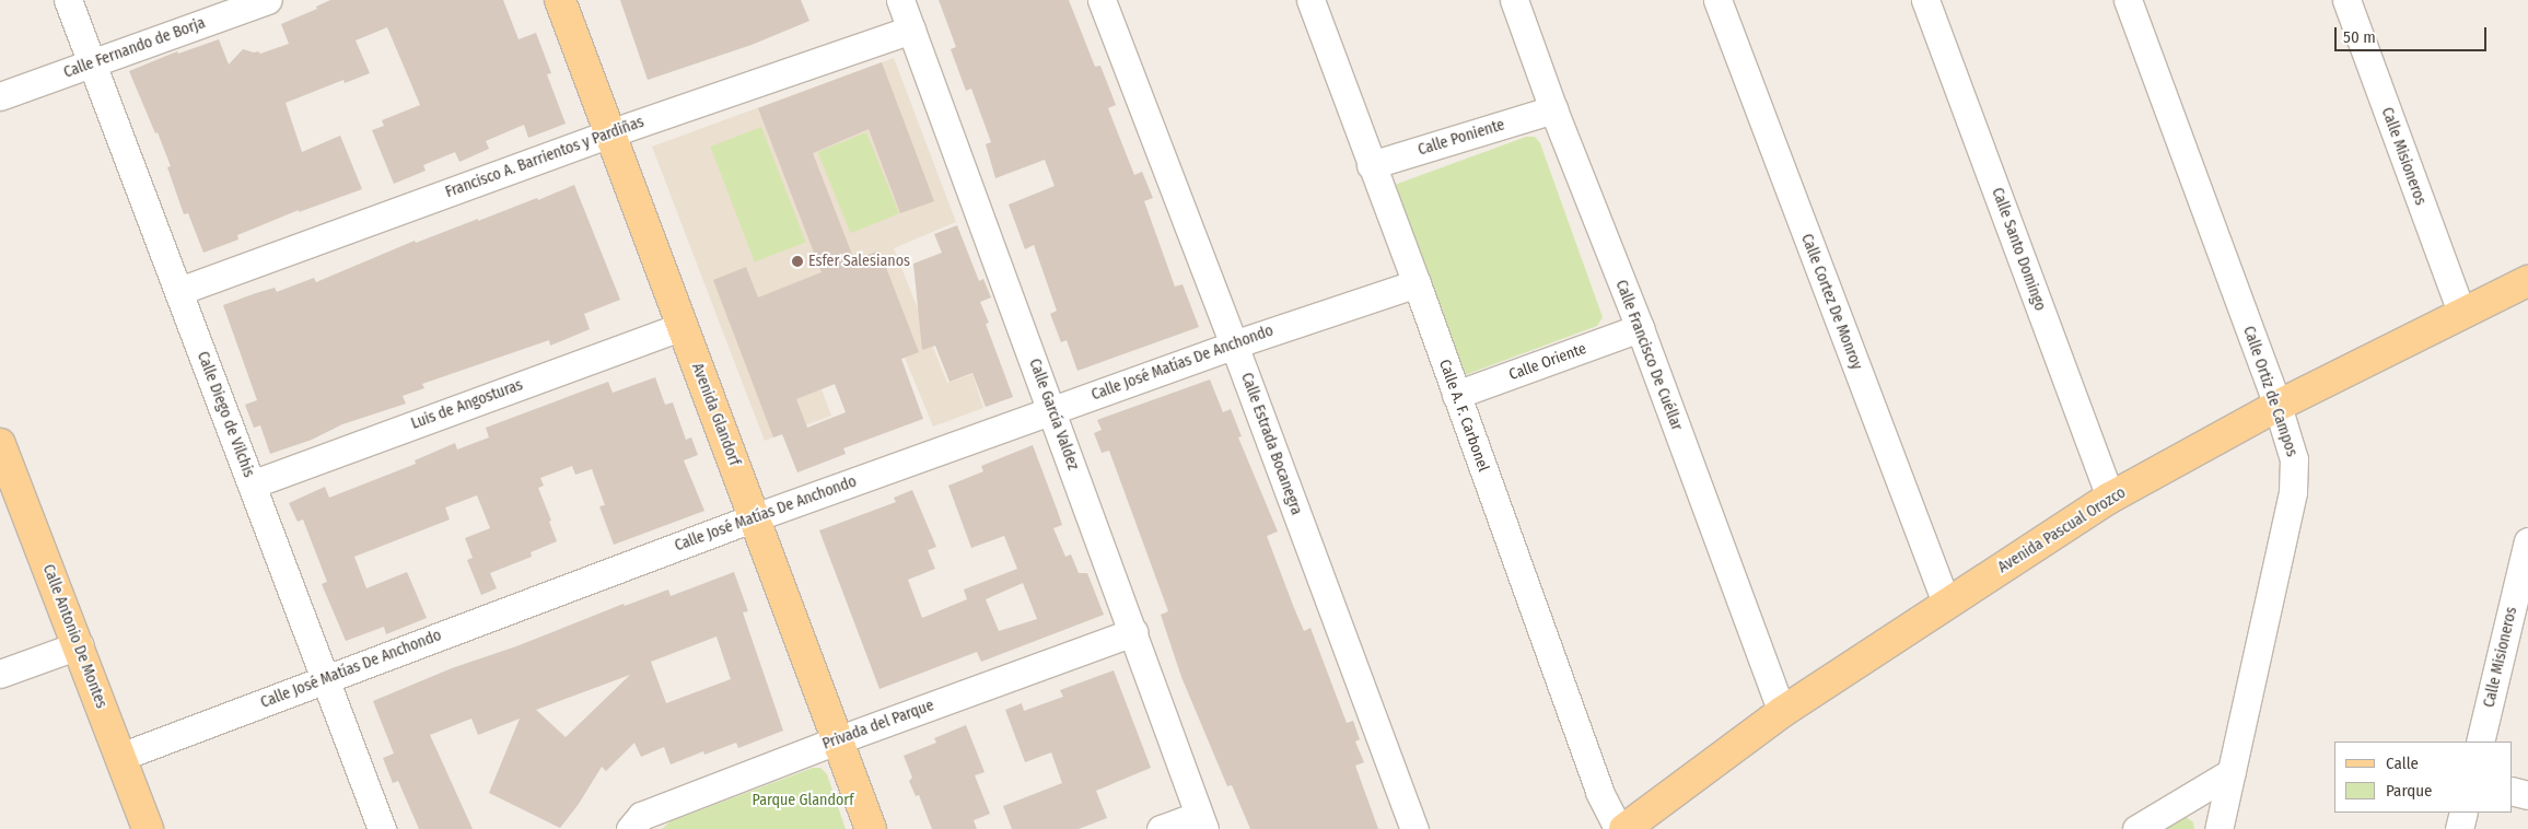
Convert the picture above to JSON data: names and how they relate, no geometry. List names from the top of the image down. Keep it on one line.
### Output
{"streets":{"main road":["Avenida Glandorf","Avenida Pascual Orozco","Calle Antonio De Montes"],"street":["Calle Fernando de Borja","Calle Poniente","Calle Misioneros","Francisco A. Barrientos y Pardiñas","Calle Santo Domingo","Calle Cortez De Monroy","Calle Francisco De Cuéllar","Calle Oriente","Calle José Matías De Anchondo","Calle Ortiz de Campos","Luis de Angosturas","Calle Diego de Vilchis","Calle García Valdez","Calle A. F. Carbonel","Calle Estrada Bocanegra","Privada del Parque"]},"crossings":[["Calle Fernando de Borja","Calle Diego de Vilchis"],["Calle Poniente","Calle Francisco De Cuéllar"],["Calle Poniente","Calle A. F. Carbonel"],["Calle Misioneros","Avenida Pascual Orozco"],["Francisco A. Barrientos y Pardiñas","Calle Diego de Vilchis"],["Francisco A. Barrientos y Pardiñas","Avenida Glandorf"],["Francisco A. Barrientos y Pardiñas","Calle García Valdez"],["Calle Santo Domingo","Avenida Pascual Orozco"],["Calle Cortez De Monroy","Avenida Pascual Orozco"],["Calle Francisco De Cuéllar","Calle Oriente"],["Calle Francisco De Cuéllar","Avenida Pascual Orozco"],["Calle Oriente","Calle A. F. Carbonel"],["Calle José Matías De Anchondo","Calle Diego de Vilchis"],["Calle José Matías De Anchondo","Avenida Glandorf"],["Calle José Matías De Anchondo","Calle García Valdez"],["Calle José Matías De Anchondo","Calle A. F. Carbonel"],["Calle José Matías De Anchondo","Calle Estrada Bocanegra"],["Calle José Matías De Anchondo","Calle Antonio De Montes"],["Calle Ortiz de Campos","Avenida Pascual Orozco"],["Luis de Angosturas","Calle Diego de Vilchis"],["Luis de Angosturas","Avenida Glandorf"],["Avenida Glandorf","Privada del Parque"],["Calle García Valdez","Privada del Parque"]],"parks":["Parque Glandorf"],"places":["Esfer Salesianos"],"legend":["Calle","Parque"],"scale_bar":"50 m"}
